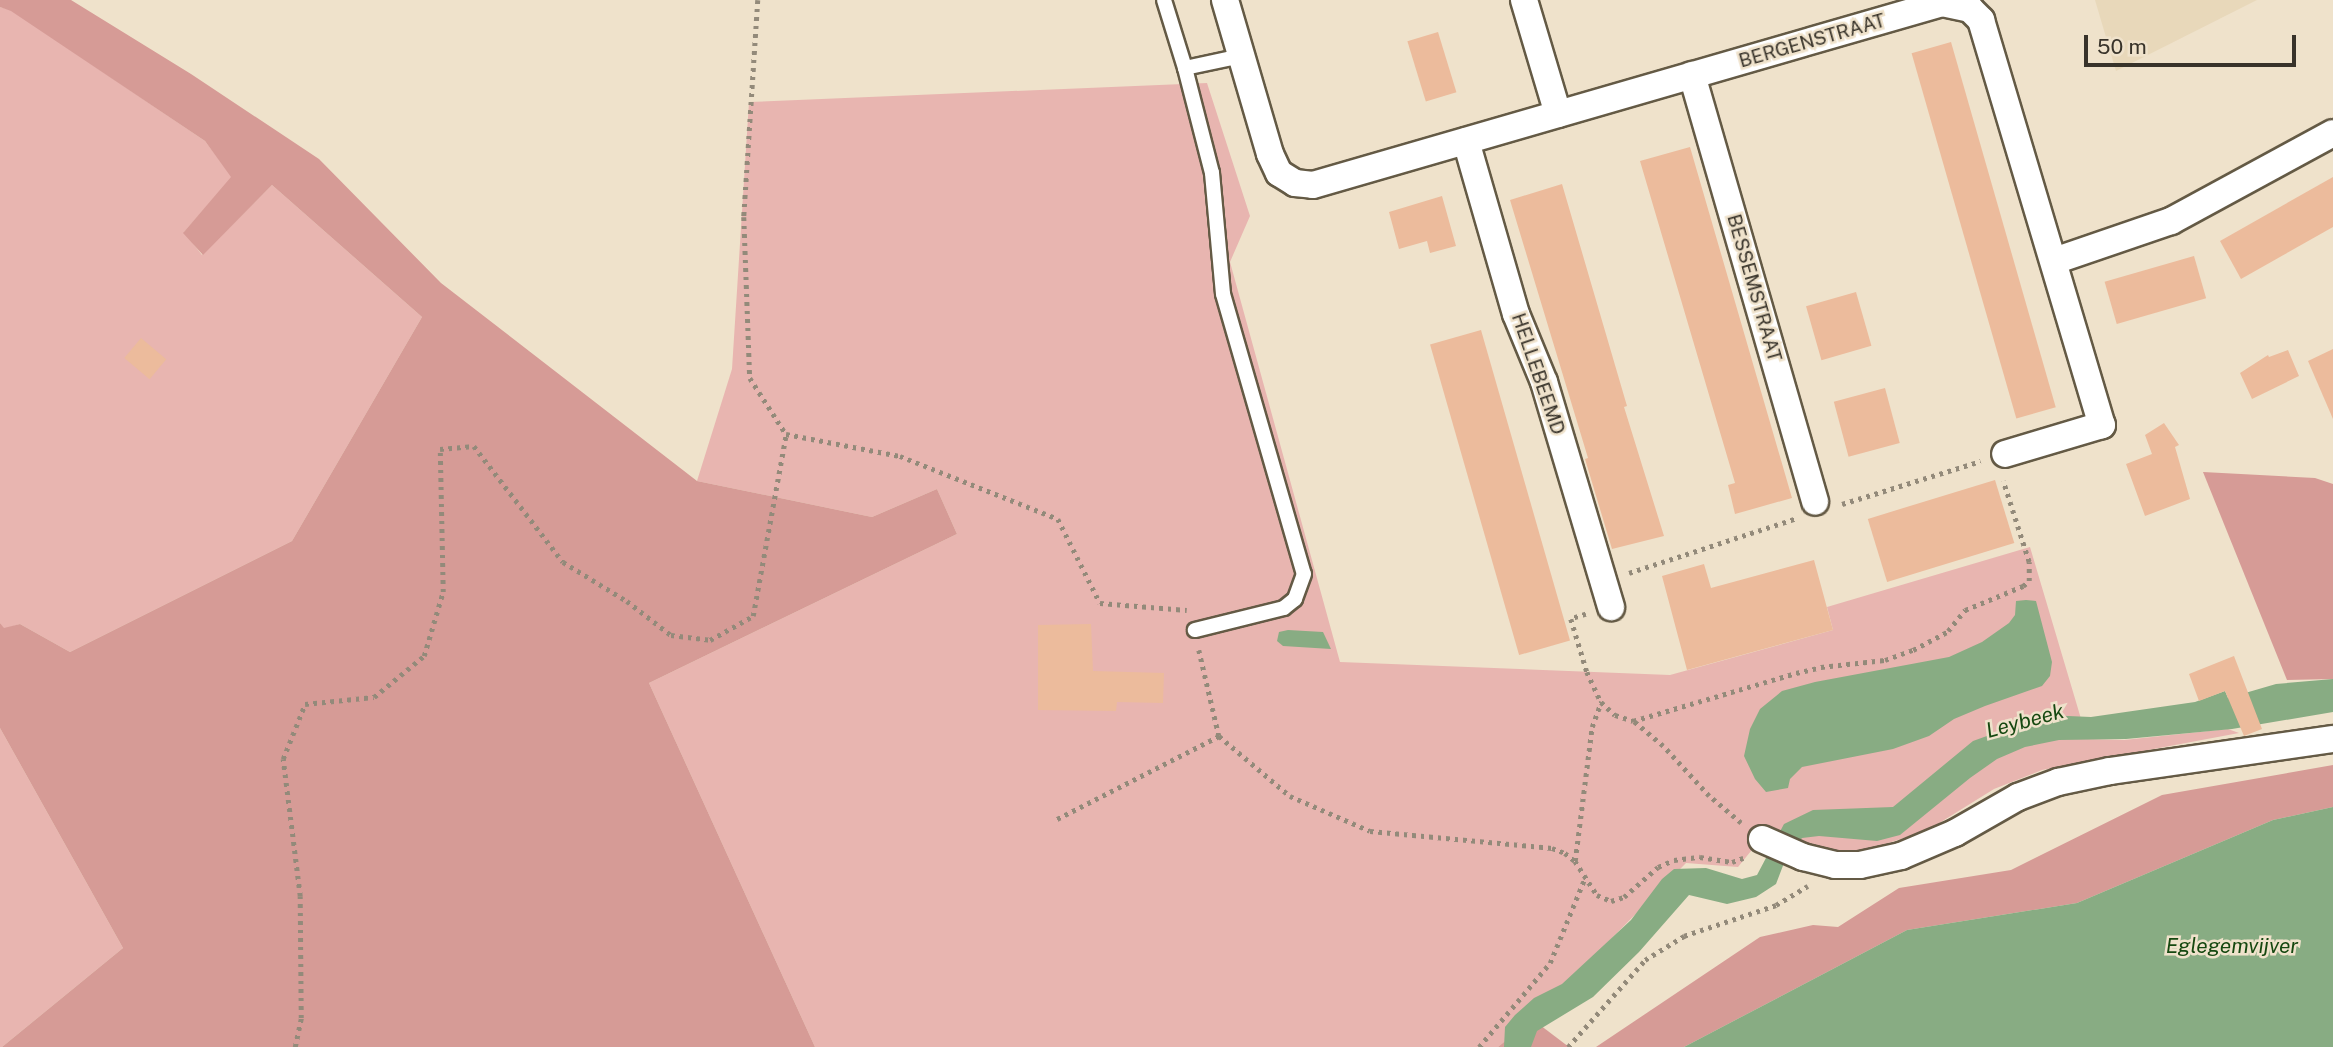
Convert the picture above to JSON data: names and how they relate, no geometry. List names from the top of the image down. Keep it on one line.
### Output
{"streets":{"street":["BERGENSTRAAT","BESSEMSTRAAT","HELLEBEEMD"]},"crossings":[["BERGENSTRAAT","BESSEMSTRAAT"],["BERGENSTRAAT","HELLEBEEMD"]],"water":["Leybeek","Eglegemvijver"],"scale_bar":"50 m"}
